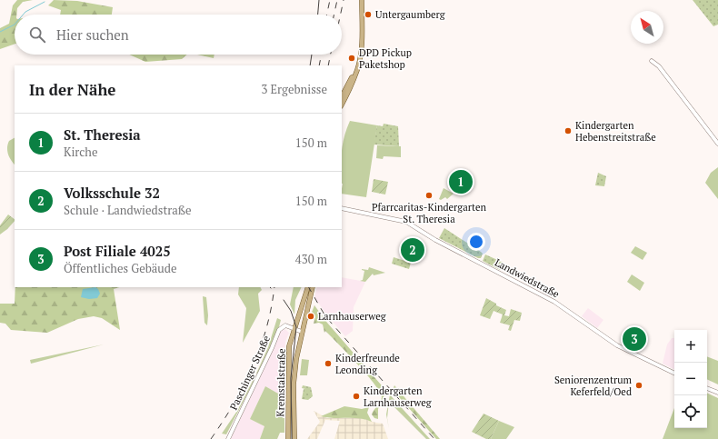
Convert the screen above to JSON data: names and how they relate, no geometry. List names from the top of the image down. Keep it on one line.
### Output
{"streets":{"main road":["Landwiedstraße","Paschinger Straße","Kremstalstraße"]},"crossings":[["Paschinger Straße","Kremstalstraße"]],"places":["Untergaumberg","DPD Pickup Paketshop","Kindergarten Hebenstreitstraße","Pfarrcaritas-Kindergarten St. Theresia","Larnhauserweg","Kinderfreunde Leonding","Seniorenzentrum Keferfeld/Oed","Kindergarten Larnhauserweg"],"north":"top left","page":{"search":"Hier suchen","heading":["In der Nähe","3 Ergebnisse"],"list":[{"mark":"1","name":"St. Theresia","note":"Kirche","value":"150 m"},{"mark":"2","name":"Volksschule 32","note":"Schule · Landwiedstraße","value":"150 m"},{"mark":"3","name":"Post Filiale 4025","note":"Öffentliches Gebäude","value":"430 m"}],"pins":["1","2","3"],"map_buttons":["+","−"]}}
